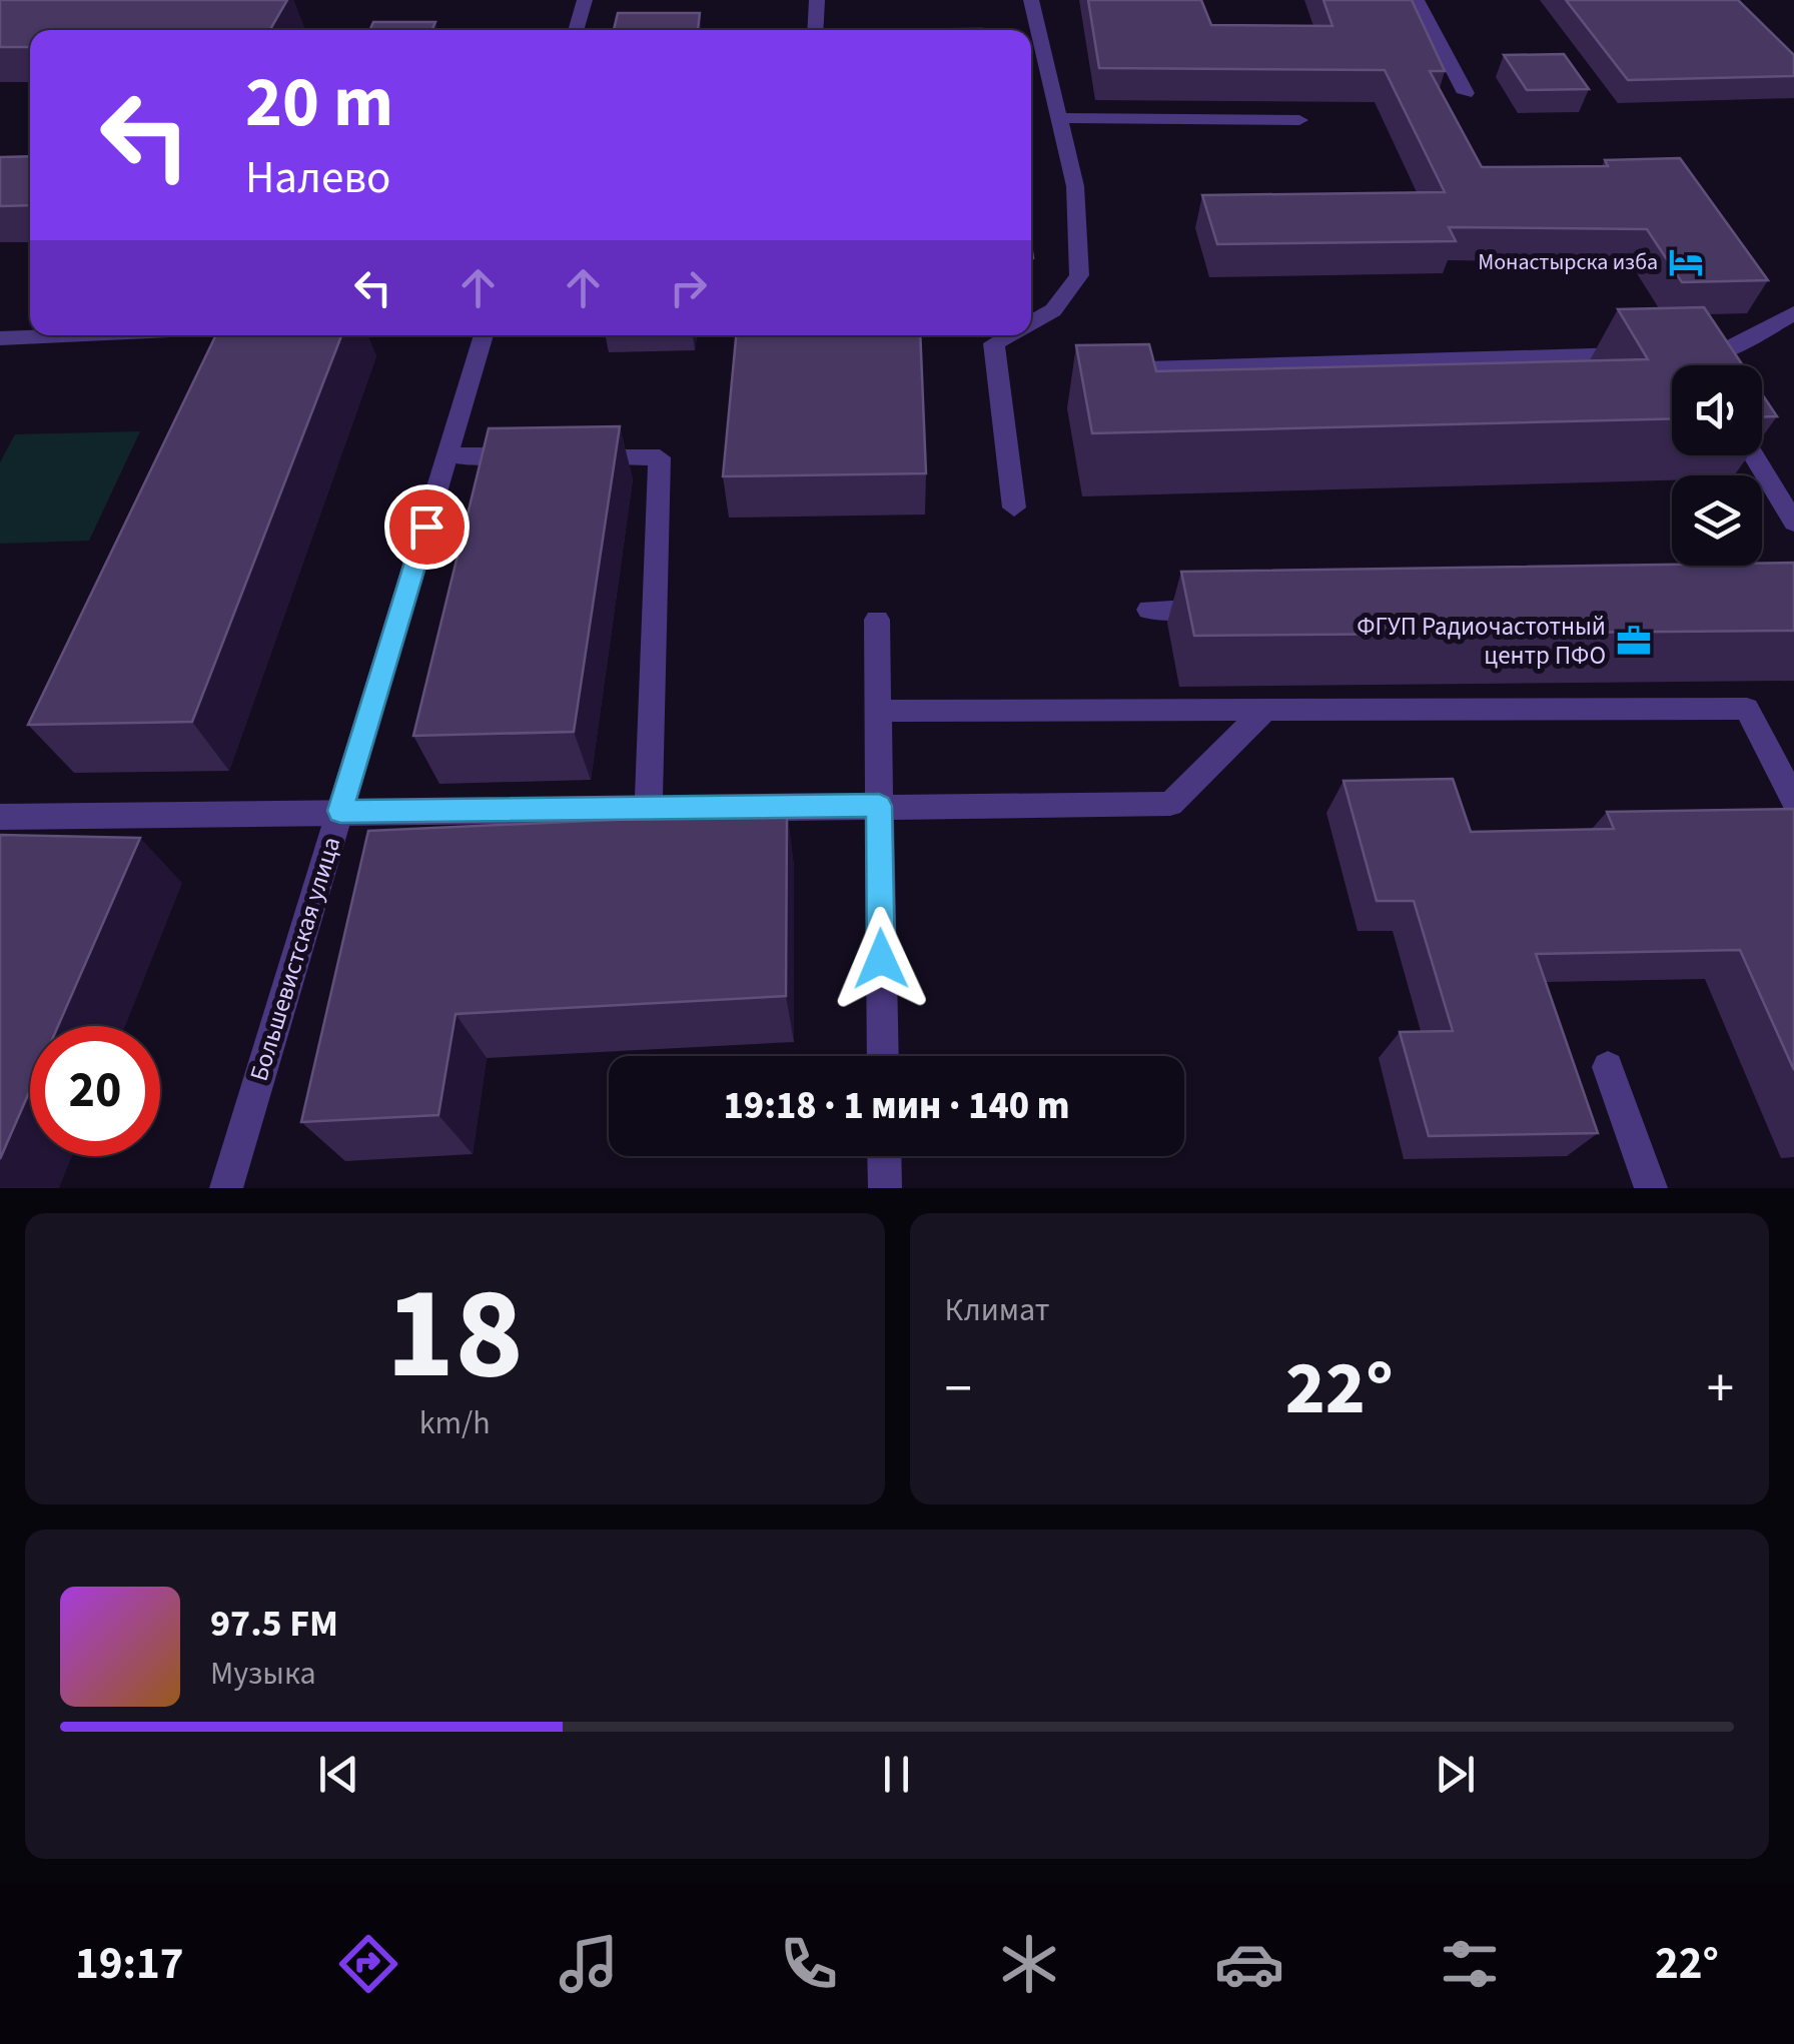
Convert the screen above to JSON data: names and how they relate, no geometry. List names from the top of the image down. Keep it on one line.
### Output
{"streets":{"street":["Большевистская улица"]},"places":{"hotel":["Монастырска изба"],"office":["ФГУП Радиочастотный центр ПФО"]},"page":{"turn":["20 m","Налево"],"limit":"20","trip":"19:18 · 1 мин · 140 m","tile":[["18","km/h"],"Климат"],"heat":["−","22°","+"],"song":["97.5 FM","Музыка"],"tabs":["19:17","22°"]}}
